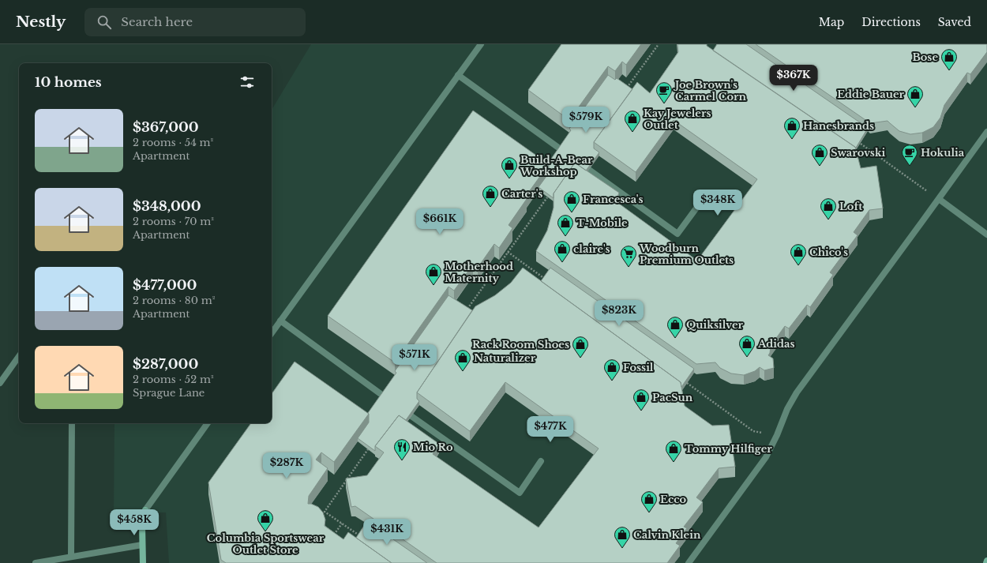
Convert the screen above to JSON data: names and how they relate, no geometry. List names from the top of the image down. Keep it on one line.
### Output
{"places":{"shop":["Bose","Eddie Bauer","Kay Jewelers Outlet","Hanesbrands","Swarovski","Build-A-Bear Workshop","Carter's","Francesca's","Loft","T-Mobile","claire's","Chico's","Motherhood Maternity","Quiksilver","Adidas","Rack Room Shoes","Naturalizer","Fossil","PacSun","Tommy Hilfiger","Ecco","Columbia Sportswear Outlet Store","Calvin Klein"],"cafe":["Joe Brown's Carmel Corn","Hokulia"],"supermarket":["Woodburn Premium Outlets"],"restaurant":["Mio Ro"]},"page":{"header":"Nestly","search":"Search here","nav":["Map","Directions","Saved"],"heading":"10 homes","price":["$367K","$579K","$348K","$661K","$823K","$571K","$477K","$287K","$458K","$431K"],"list":[{"name":"$367,000","note":"2 rooms · 54 m² · Apartment"},{"name":"$348,000","note":"2 rooms · 70 m² · Apartment"},{"name":"$477,000","note":"2 rooms · 80 m² · Apartment"},{"name":"$287,000","note":"2 rooms · 52 m² · Sprague Lane"}]}}
